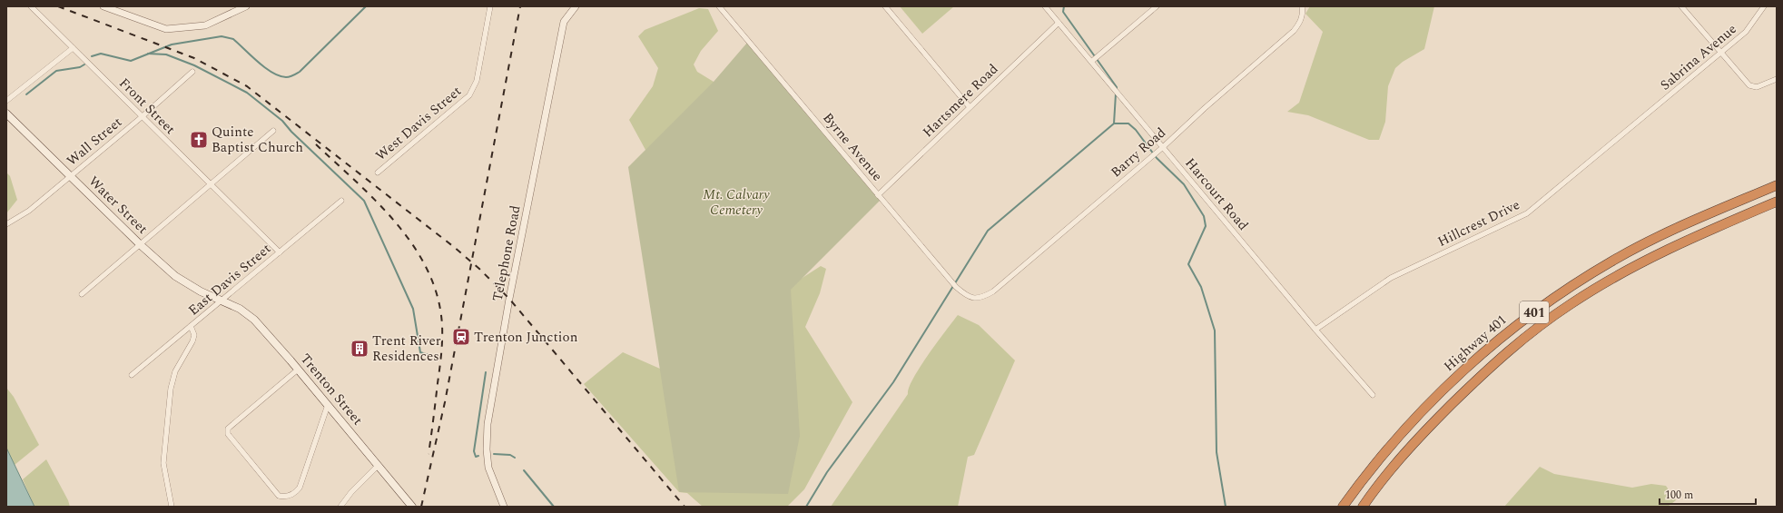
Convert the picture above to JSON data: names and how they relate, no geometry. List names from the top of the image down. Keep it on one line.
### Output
{"streets":{"highway":["401","Highway 401"],"main road":["Water Street","Trenton Street"],"street":["Sabrina Avenue","Hartsmere Road","Front Street","West Davis Street","Wall Street","Byrne Avenue","Barry Road","Harcourt Road","Hillcrest Drive","Telephone Road","East Davis Street"]},"crossings":[["Sabrina Avenue","Hillcrest Drive"],["Hartsmere Road","Byrne Avenue"],["Hartsmere Road","Harcourt Road"],["Front Street","Wall Street"],["Front Street","East Davis Street"],["Wall Street","Water Street"],["Byrne Avenue","Barry Road"],["Barry Road","Harcourt Road"],["Harcourt Road","Hillcrest Drive"],["Water Street","East Davis Street"],["Water Street","Trenton Street"],["East Davis Street","Trenton Street"]],"parks":["Mt. Calvary Cemetery"],"places":{"church":["Quinte Baptist Church"],"station":["Trenton Junction"],"building":["Trent River Residences"]},"scale_bar":"100 m"}
